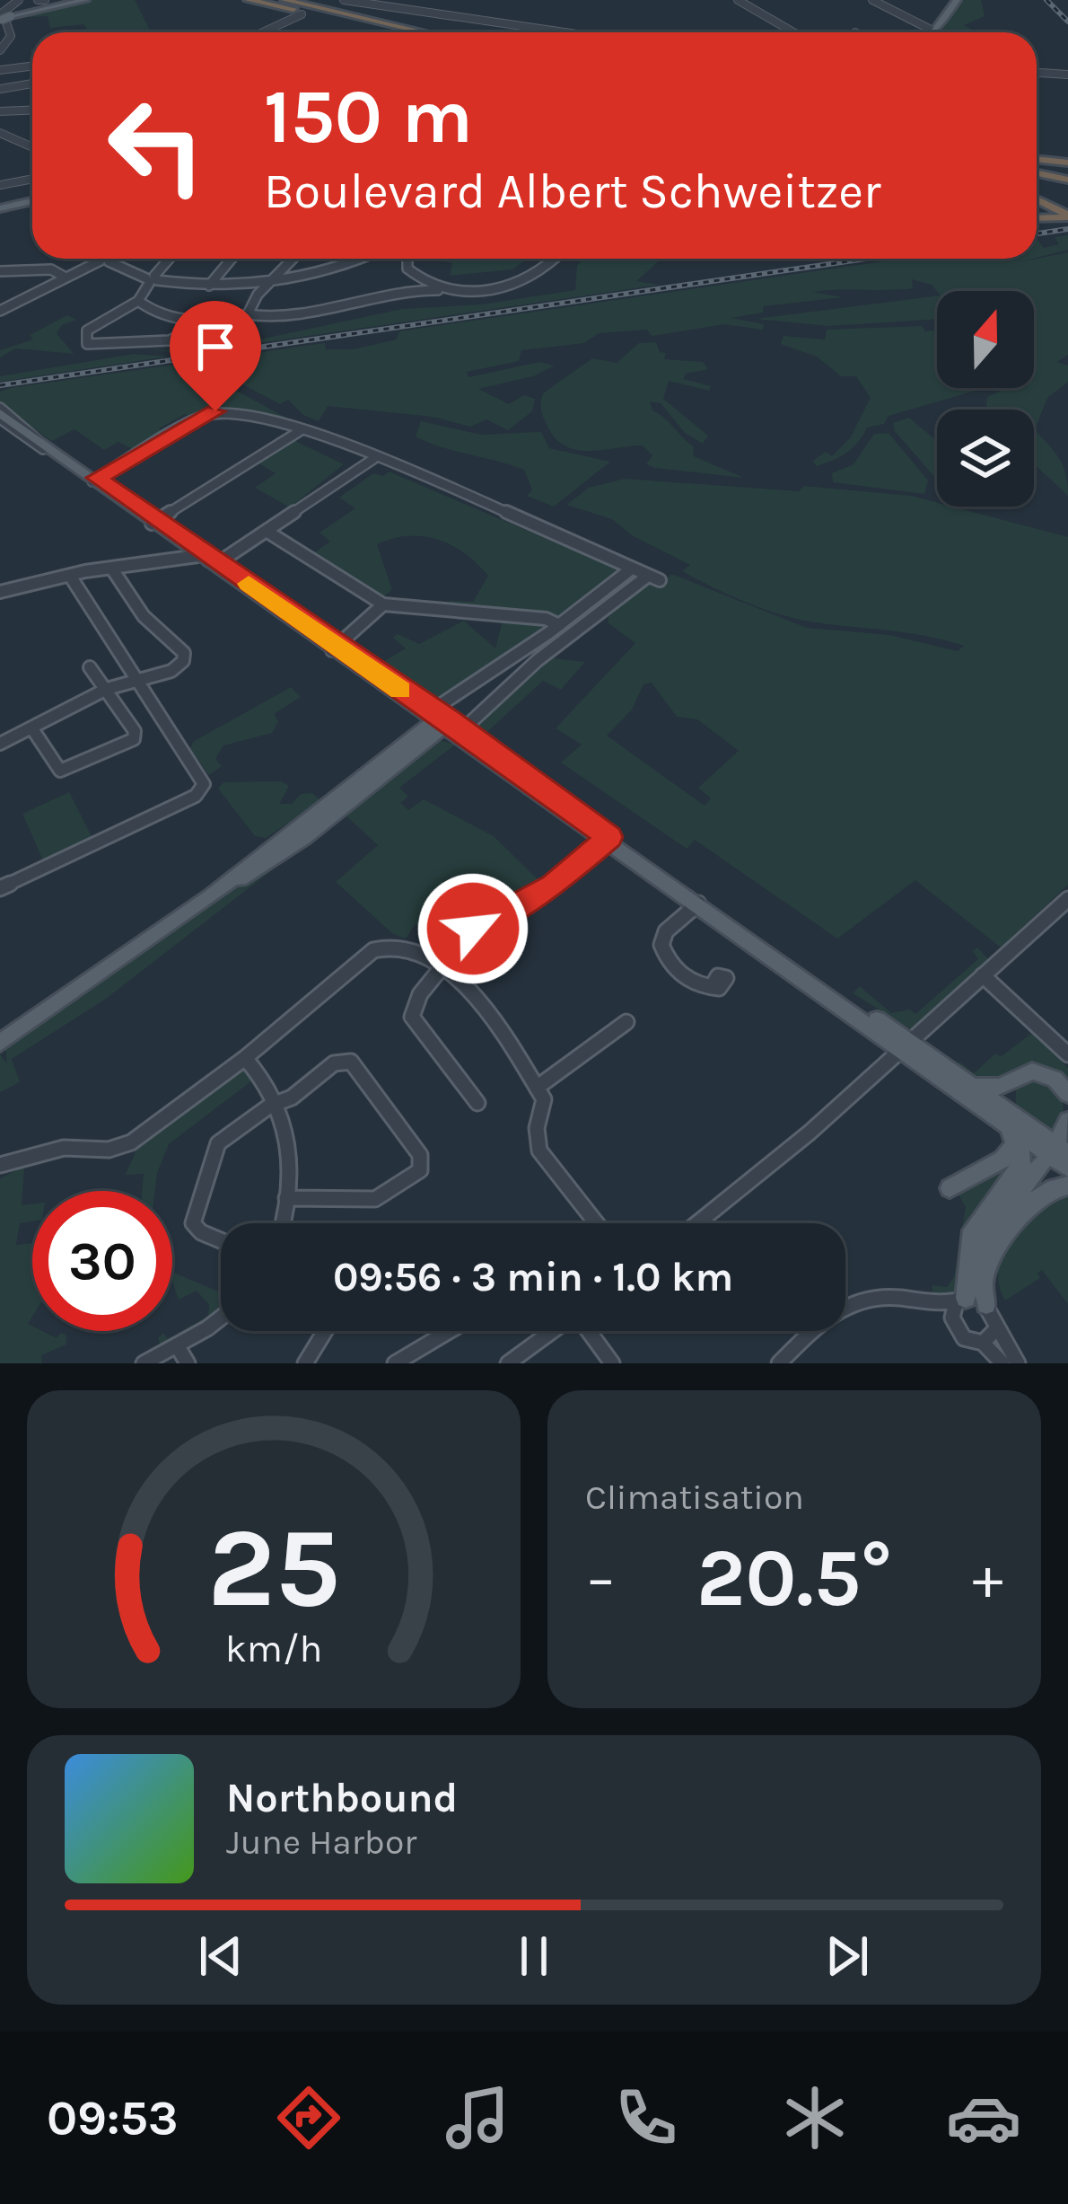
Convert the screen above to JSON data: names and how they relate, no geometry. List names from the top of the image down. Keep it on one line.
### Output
{"north":"top","page":{"turn":["150 m","Boulevard Albert Schweitzer"],"limit":"30","trip":"09:56 · 3 min · 1.0 km","tile":"Climatisation","heat":["−","20.5°","+"],"song":["Northbound","June Harbor"],"tabs":"09:53","gauge":["25","km/h"]}}
